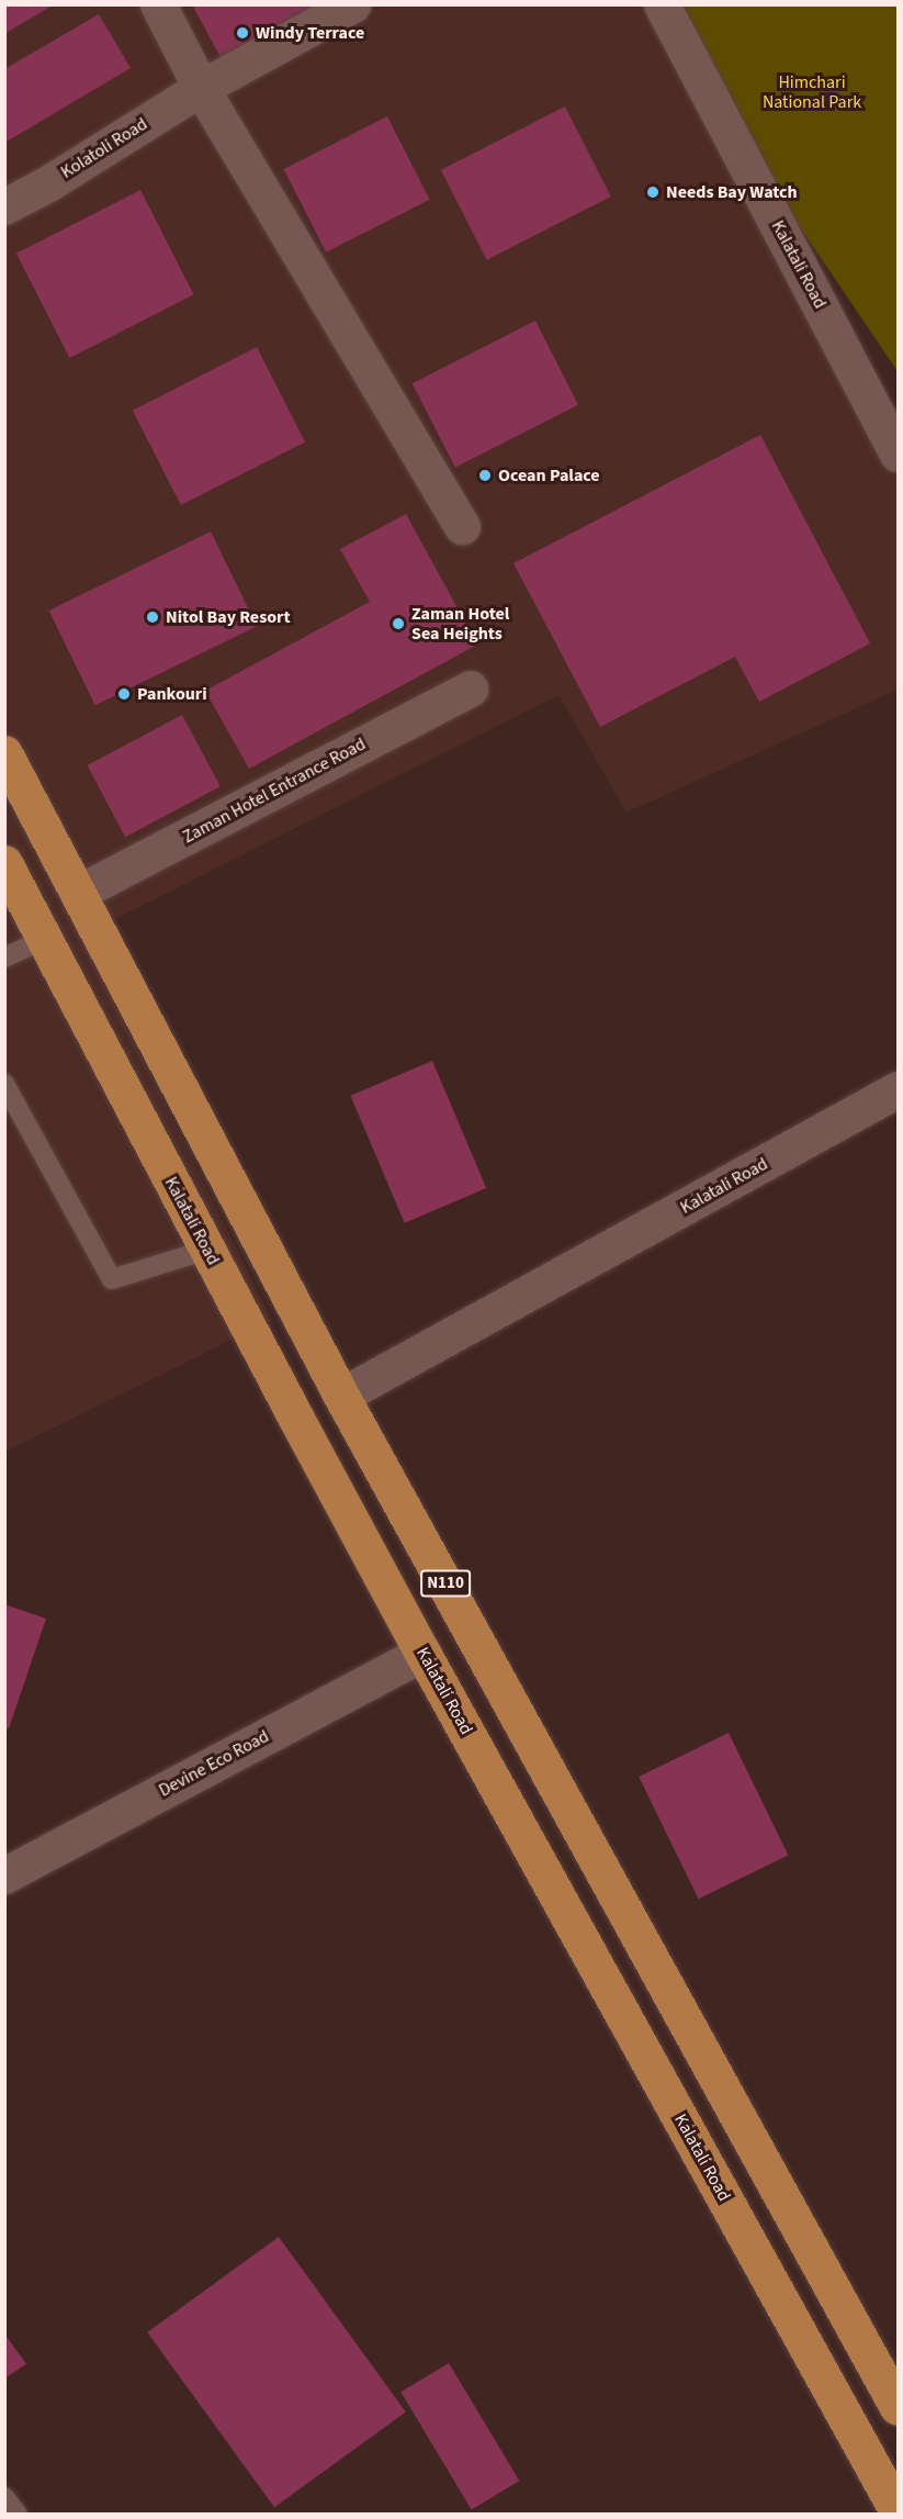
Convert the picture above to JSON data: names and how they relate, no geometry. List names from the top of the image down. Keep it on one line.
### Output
{"streets":{"highway":["Kalatali Road","N110"],"street":["Kolatoli Road","Zaman Hotel Entrance Road","Devine Eco Road"]},"crossings":[["Kalatali Road","N110"],["Kalatali Road","Devine Eco Road"],["Zaman Hotel Entrance Road","N110"]],"parks":["Himchari National Park"],"places":["Windy Terrace","Needs Bay Watch","Ocean Palace","Nitol Bay Resort","Zaman Hotel Sea Heights","Pankouri"]}
